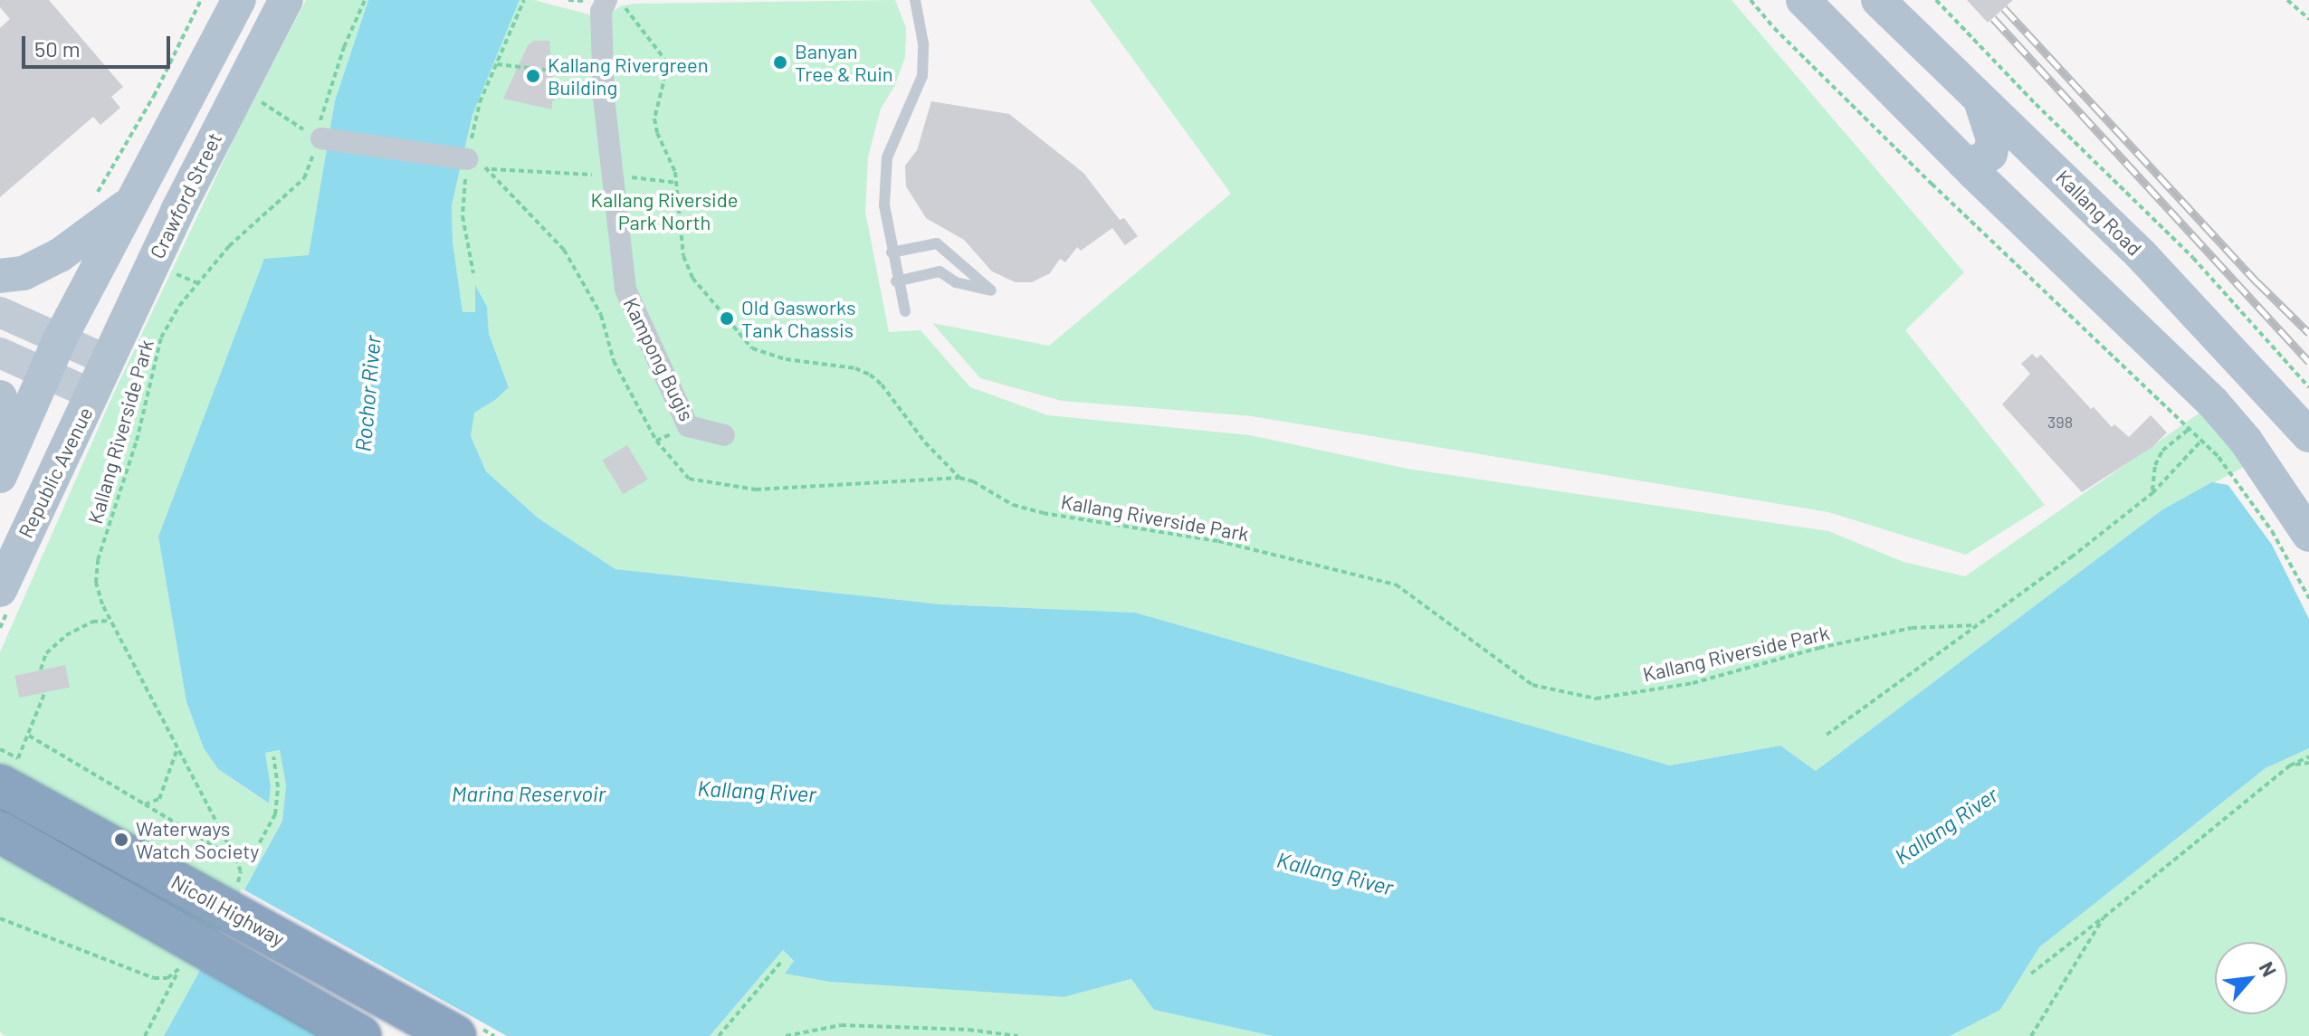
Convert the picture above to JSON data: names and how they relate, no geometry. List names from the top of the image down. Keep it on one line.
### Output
{"streets":{"highway":["Nicoll Highway"],"main road":["Crawford Street","Kallang Road","Republic Avenue"],"street":["Kampong Bugis"],"path":["Kallang Riverside Park"]},"crossings":[["Crawford Street","Republic Avenue"]],"water":["Rochor River","Kallang River","Marina Reservoir"],"parks":["Kallang Riverside Park North"],"places":["Banyan Tree & Ruin","Kallang Rivergreen Building","Old Gasworks Tank Chassis","Waterways Watch Society"],"house_numbers":["398"],"scale_bar":"50 m","north":"top right"}
